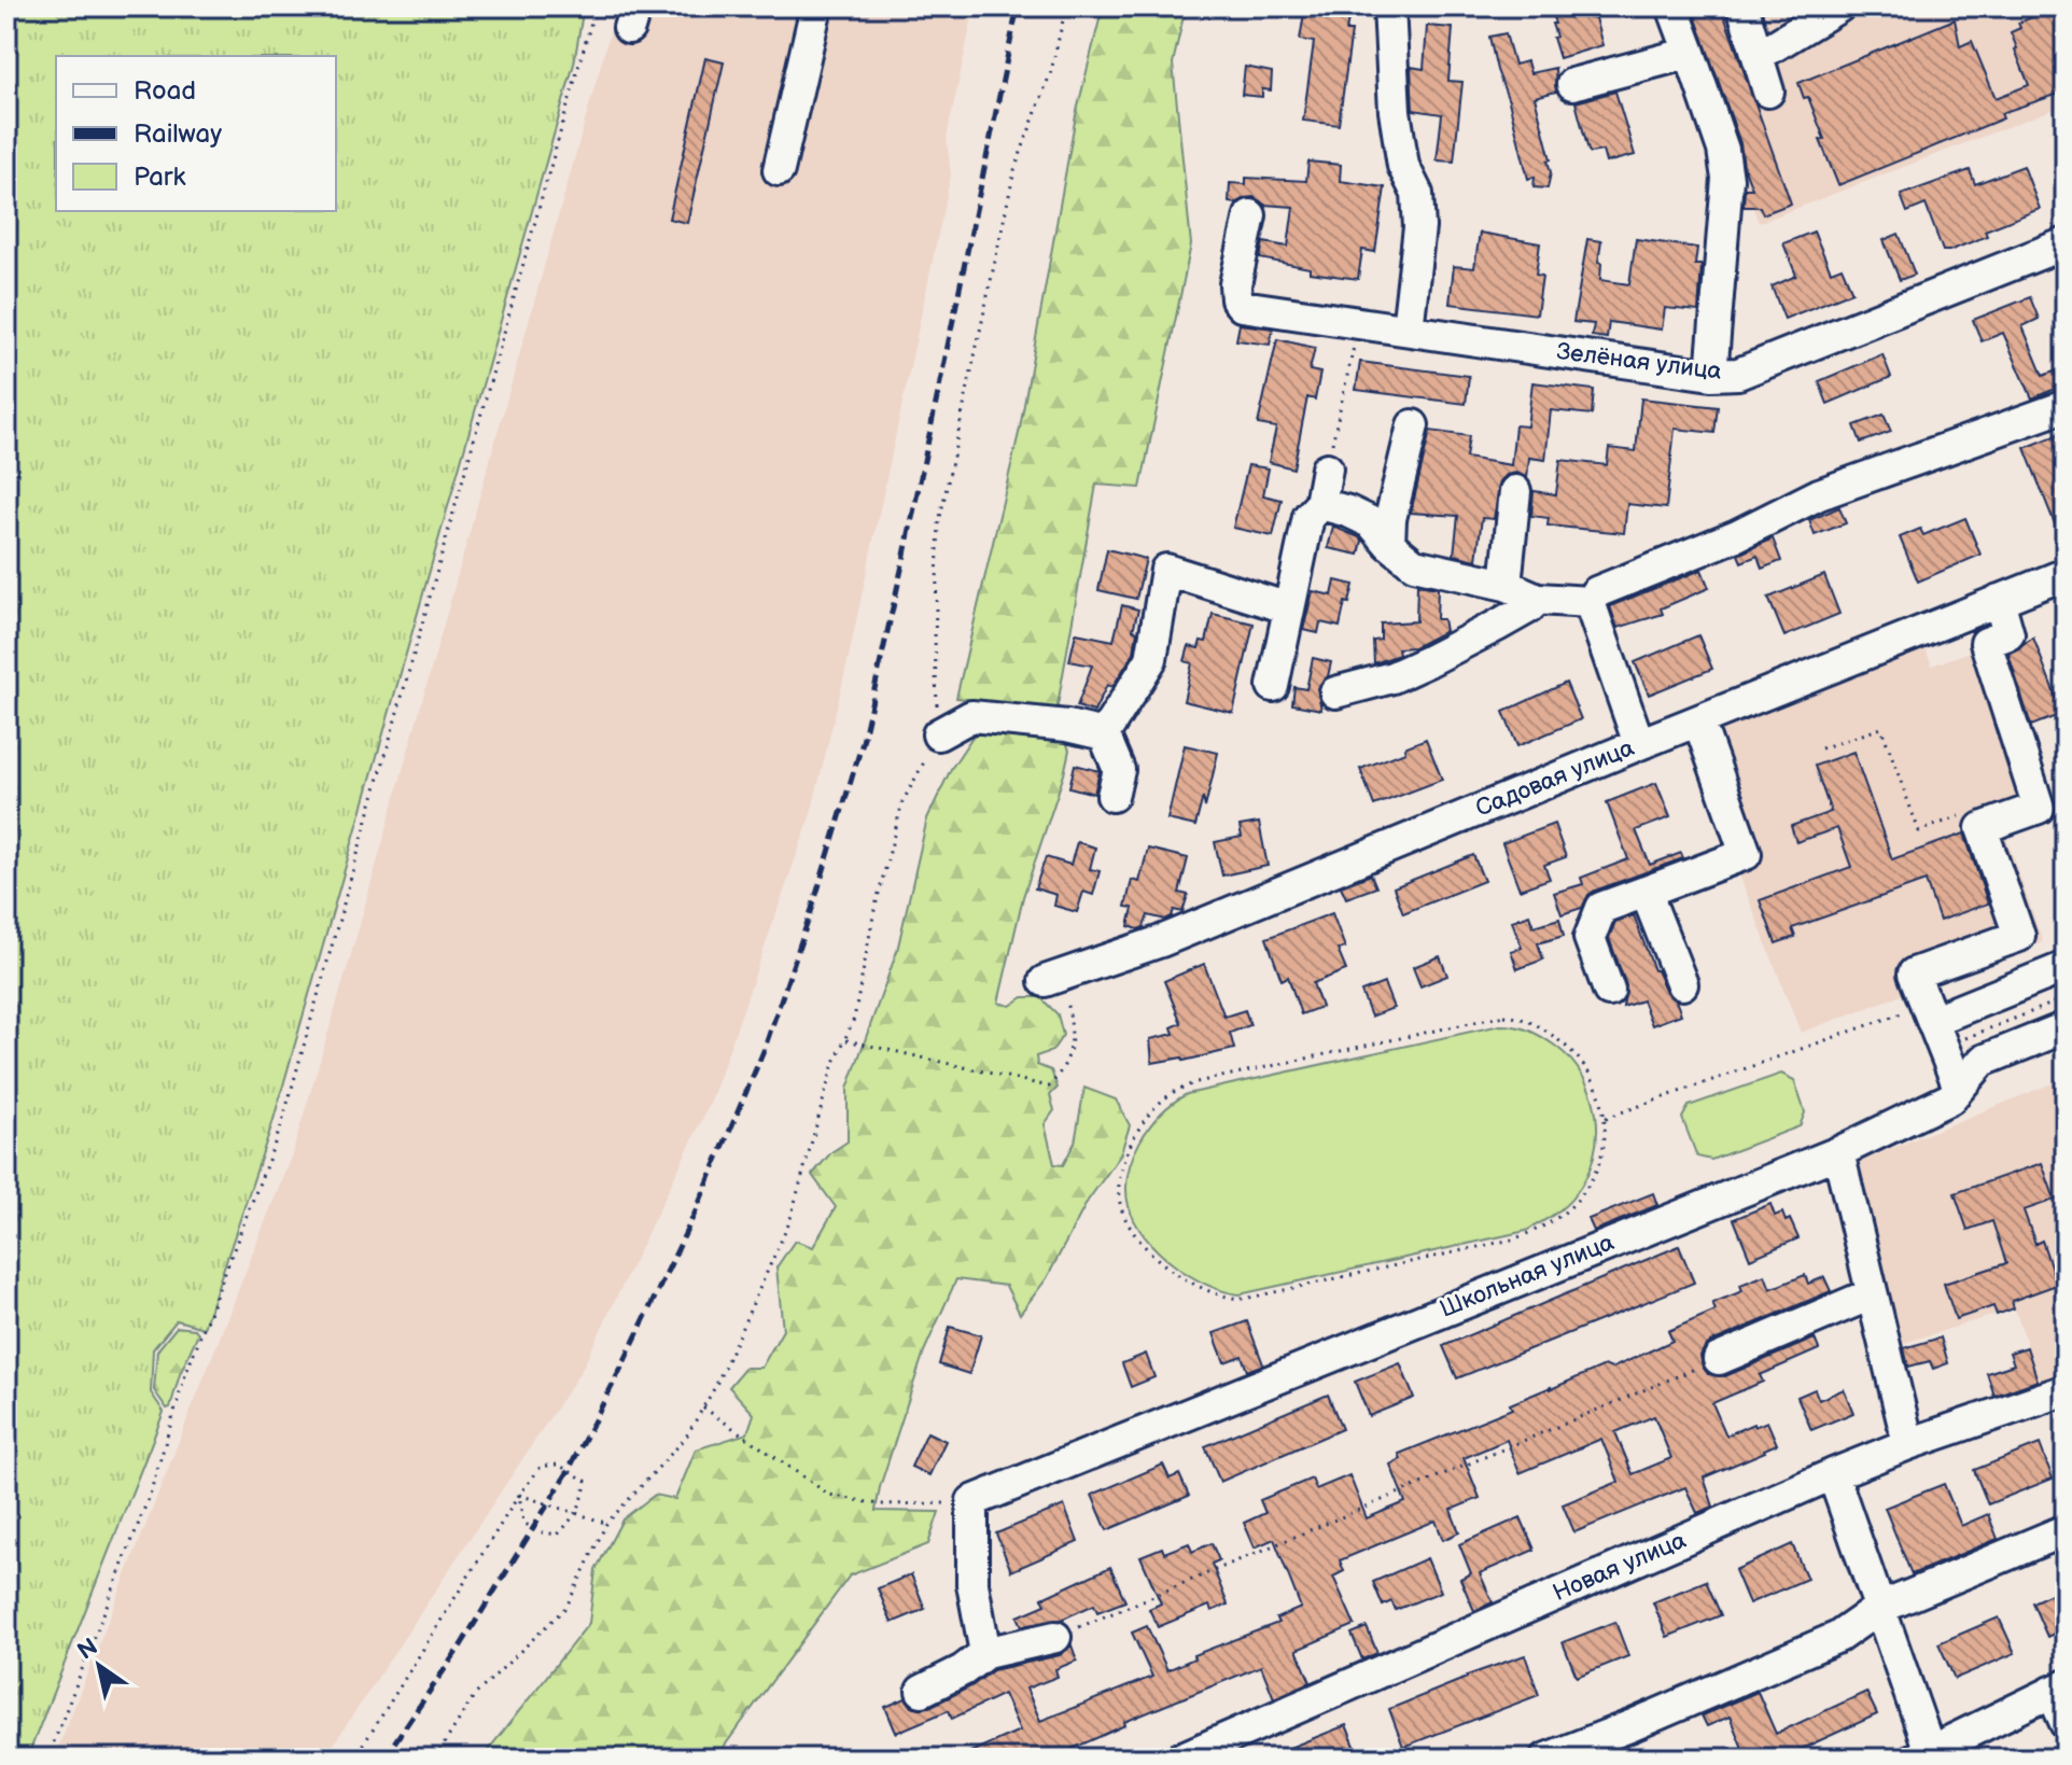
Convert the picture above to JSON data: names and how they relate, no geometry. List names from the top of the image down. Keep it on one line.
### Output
{"streets":{"street":["Зелёная улица","Садовая улица","Школьная улица","Новая улица"]},"legend":["Road","Railway","Park"],"north":"top left"}
